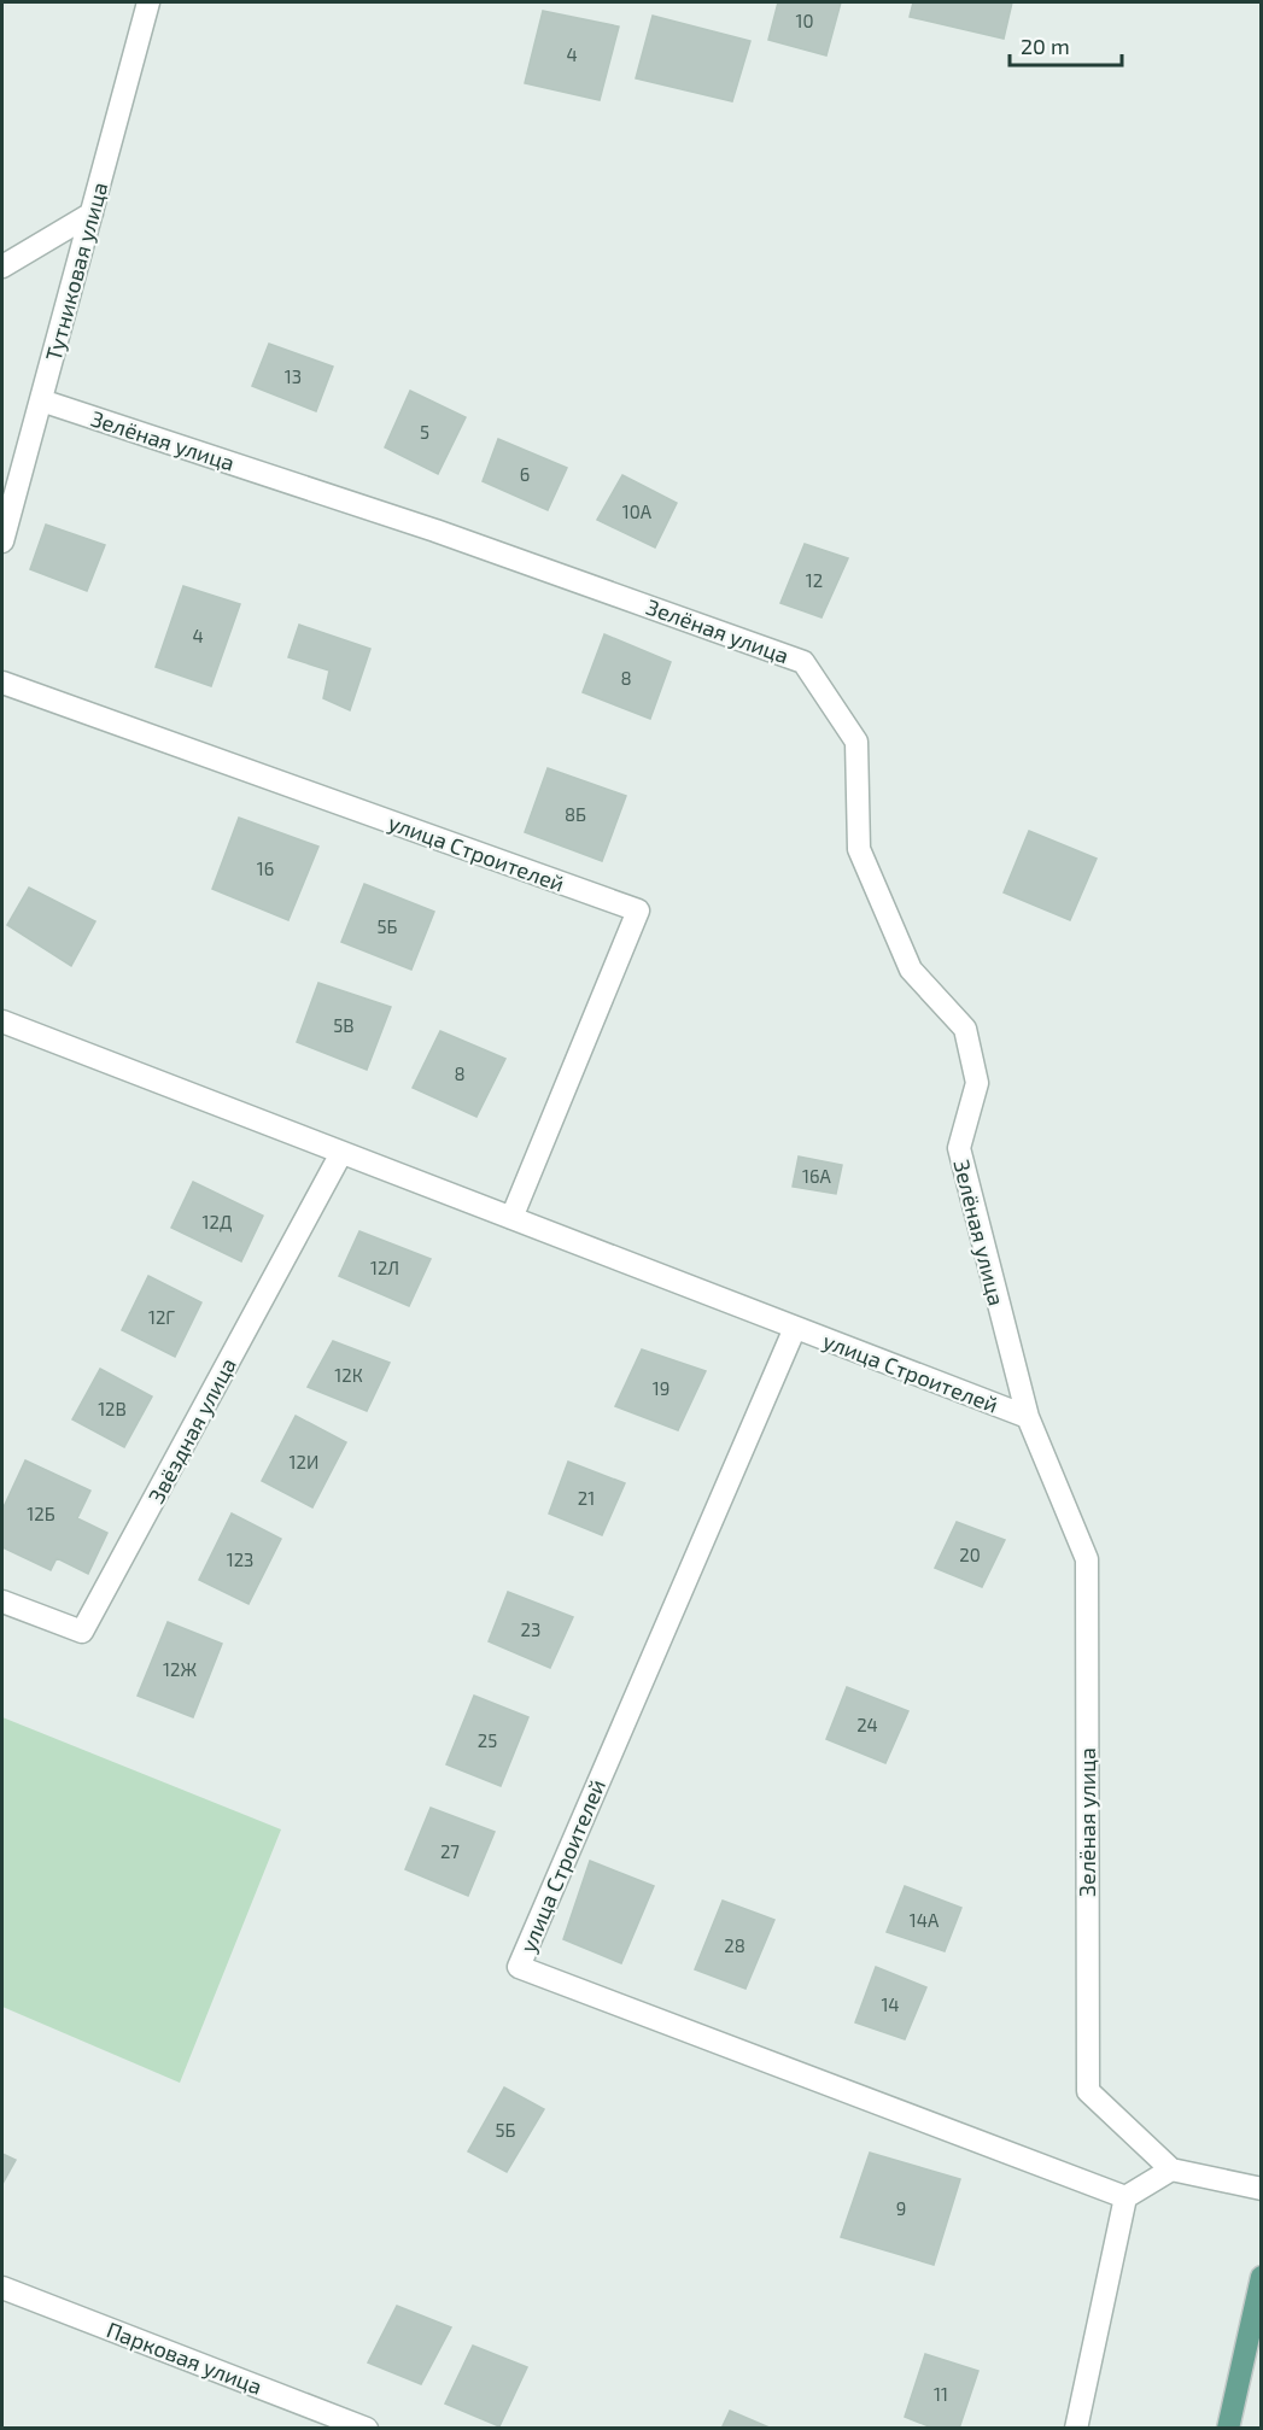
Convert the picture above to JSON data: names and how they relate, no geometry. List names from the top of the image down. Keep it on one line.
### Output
{"streets":{"street":["Тутниковая улица","Зелёная улица","улица Строителей","Звёздная улица","Парковая улица"]},"crossings":[["Тутниковая улица","Зелёная улица"],["Зелёная улица","улица Строителей"],["улица Строителей","Звёздная улица"]],"house_numbers":["10","4","13","5","6","10А","12","4","8","8Б","16","5Б","5В","8","16А","12Д","12Л","12Г","12К","19","12В","12И","21","12Б","20","12З","23","12Ж","24","25","27","14А","28","14","5Б","9","11"],"scale_bar":"20 m"}
